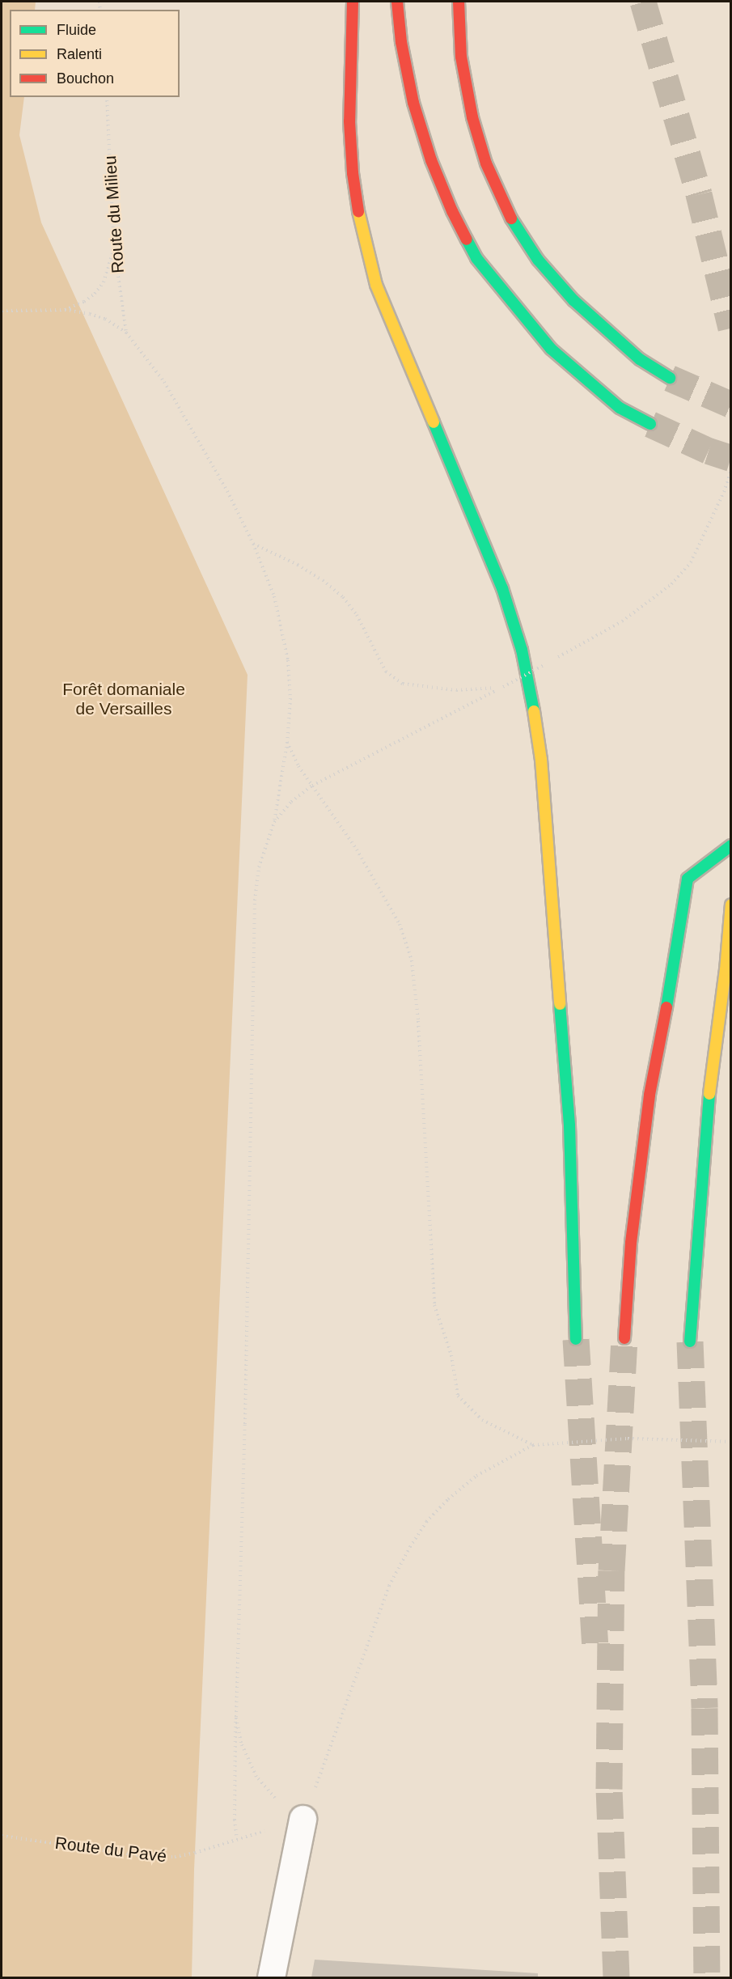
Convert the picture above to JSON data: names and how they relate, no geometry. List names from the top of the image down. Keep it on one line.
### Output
{"streets":{"path":["Route du Milieu","Route du Pavé"]},"parks":["Forêt domaniale de Versailles"],"legend":["Fluide","Ralenti","Bouchon"]}
